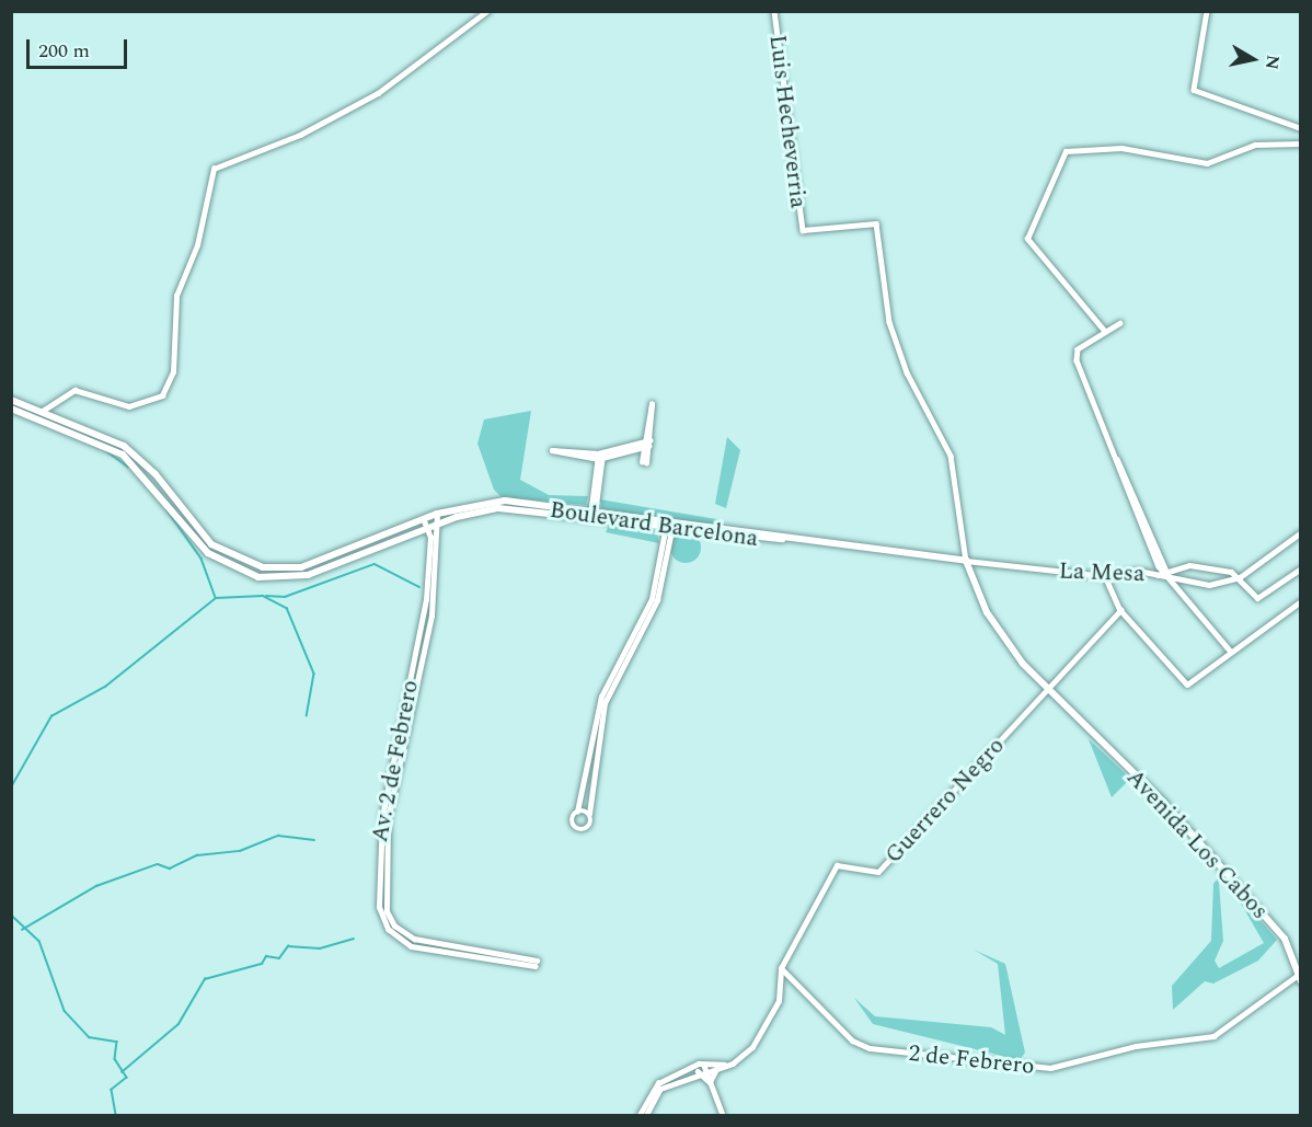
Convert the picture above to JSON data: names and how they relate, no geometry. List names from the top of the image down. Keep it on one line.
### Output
{"streets":{"main road":["Boulevard Barcelona","La Mesa","Av. 2 de Febrero","Avenida Los Cabos","2 de Febrero"],"street":["Luis Hecheverria","Guerrero Negro"]},"crossings":[["Luis Hecheverria","Boulevard Barcelona"],["Luis Hecheverria","La Mesa"],["Luis Hecheverria","Avenida Los Cabos"],["Boulevard Barcelona","La Mesa"],["Boulevard Barcelona","Avenida Los Cabos"],["La Mesa","Avenida Los Cabos"],["Guerrero Negro","Avenida Los Cabos"],["Guerrero Negro","2 de Febrero"],["Avenida Los Cabos","2 de Febrero"]],"scale_bar":"200 m","north":"right"}
